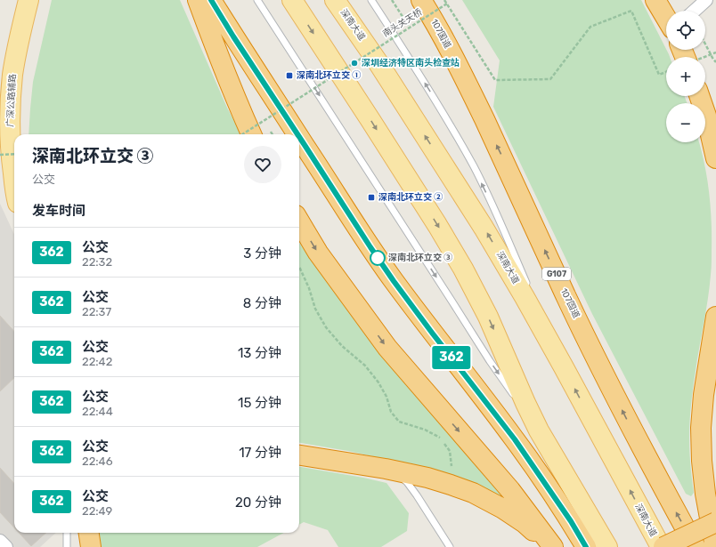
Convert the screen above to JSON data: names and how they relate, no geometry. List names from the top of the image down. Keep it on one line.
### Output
{"streets":{"highway":["107国道","G107"],"main road":["深南大道","广深公路辅路"],"path":["南头关天桥"]},"places":{"other":["深圳经济特区南头检查站","深南北环立交 ③"],"transit":["深南北环立交 ①","深南北环立交 ②"]},"lines":["bus line 362"],"page":{"on_map":"362","map_buttons":["+","−"],"heading":[["深南北环立交 ③","公交"],"发车时间"],"list":[{"mark":"362","name":"公交","note":"22:32","value":"3 分钟"},{"mark":"362","name":"公交","note":"22:37","value":"8 分钟"},{"mark":"362","name":"公交","note":"22:42","value":"13 分钟"},{"mark":"362","name":"公交","note":"22:44","value":"15 分钟"},{"mark":"362","name":"公交","note":"22:46","value":"17 分钟"},{"mark":"362","name":"公交","note":"22:49","value":"20 分钟"}]}}
